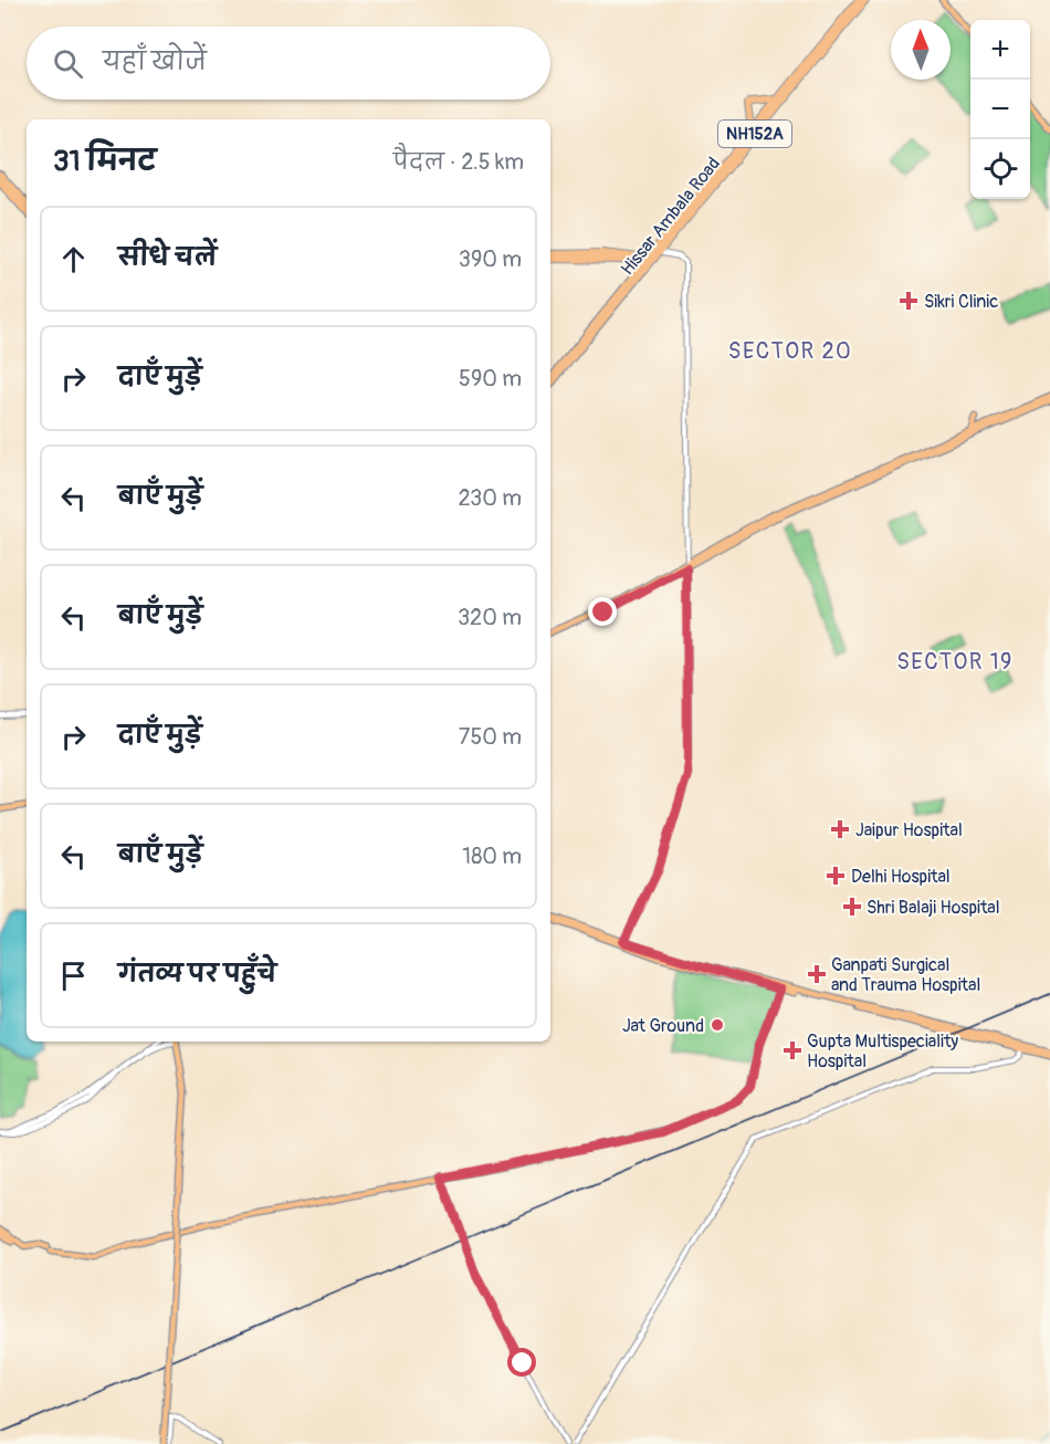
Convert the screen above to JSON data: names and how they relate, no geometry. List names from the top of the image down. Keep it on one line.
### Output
{"streets":{"highway":["NH152A","Hissar Ambala Road"]},"districts":["SECTOR 20","SECTOR 19"],"places":{"health":["Sikri Clinic","Jaipur Hospital","Delhi Hospital","Shri Balaji Hospital","Ganpati Surgical and Trauma Hospital","Gupta Multispeciality Hospital"],"other":["Jat Ground"]},"north":"top","page":{"map_buttons":["+","−"],"search":"यहाँ खोजें","heading":["31 मिनट","पैदल · 2.5 km"],"list":[["सीधे चलें","390 m"],["दाएँ मुड़ें","590 m"],["बाएँ मुड़ें","230 m"],["बाएँ मुड़ें","320 m"],["दाएँ मुड़ें","750 m"],["बाएँ मुड़ें","180 m"],"गंतव्य पर पहुँचे"]}}
